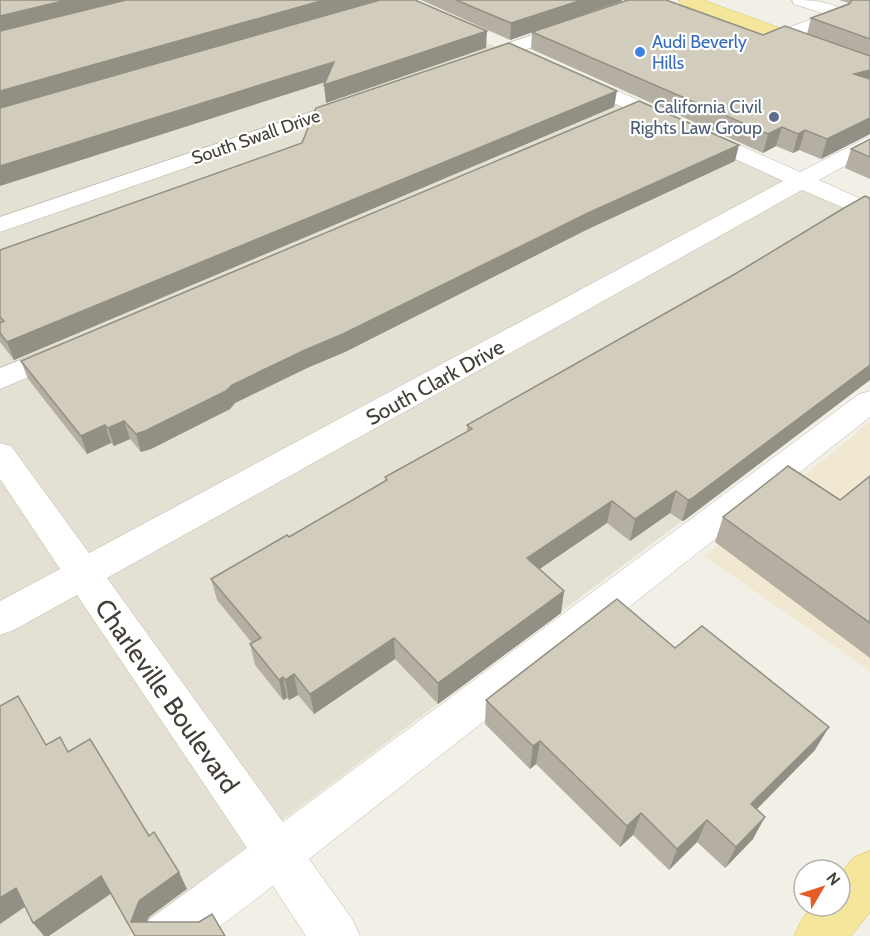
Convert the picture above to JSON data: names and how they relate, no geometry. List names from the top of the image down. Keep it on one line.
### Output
{"streets":{"street":["South Swall Drive","South Clark Drive","Charleville Boulevard"]},"crossings":[["South Clark Drive","Charleville Boulevard"]],"places":["Audi Beverly Hills","California Civil Rights Law Group"],"north":"top right"}
